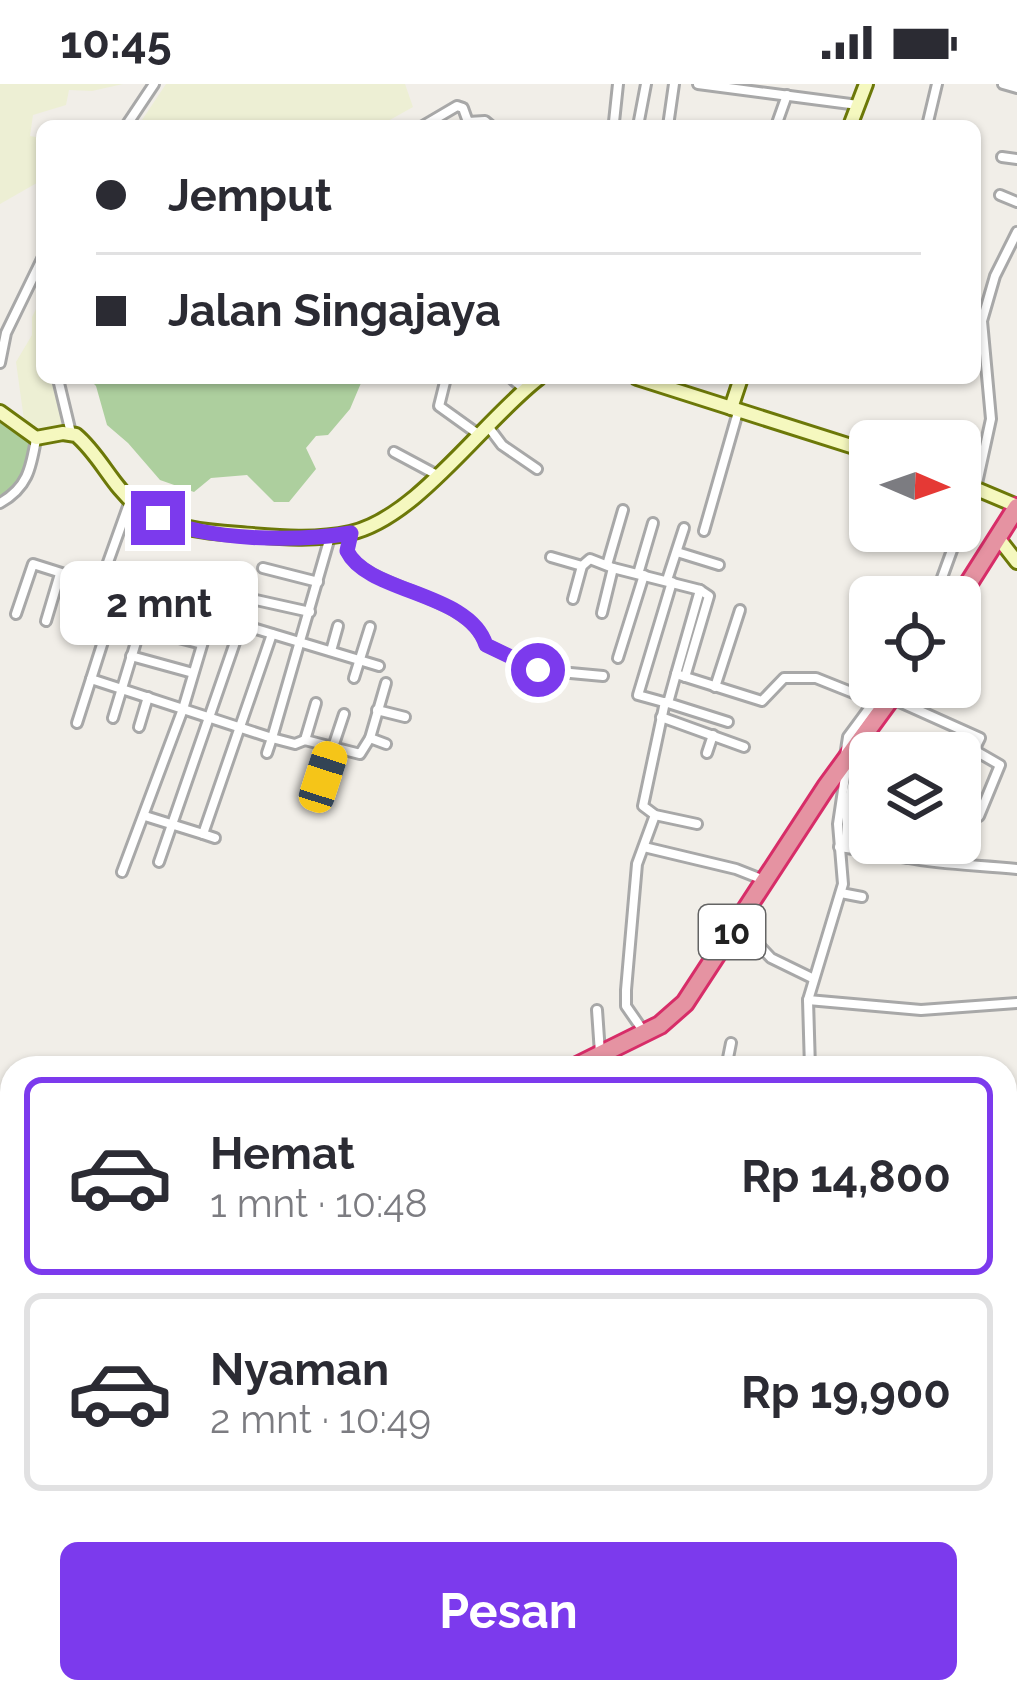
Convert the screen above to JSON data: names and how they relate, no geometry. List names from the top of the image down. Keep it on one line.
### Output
{"streets":{"highway":["10"]},"north":"right","page":{"status":"10:45","banner":["Jemput","Jalan Singajaya"],"bubble":"2 mnt","list":[{"name":"Hemat","note":"1 mnt · 10:48","value":"Rp 14,800"},{"name":"Nyaman","note":"2 mnt · 10:49","value":"Rp 19,900"}],"buttons":"Pesan"}}
